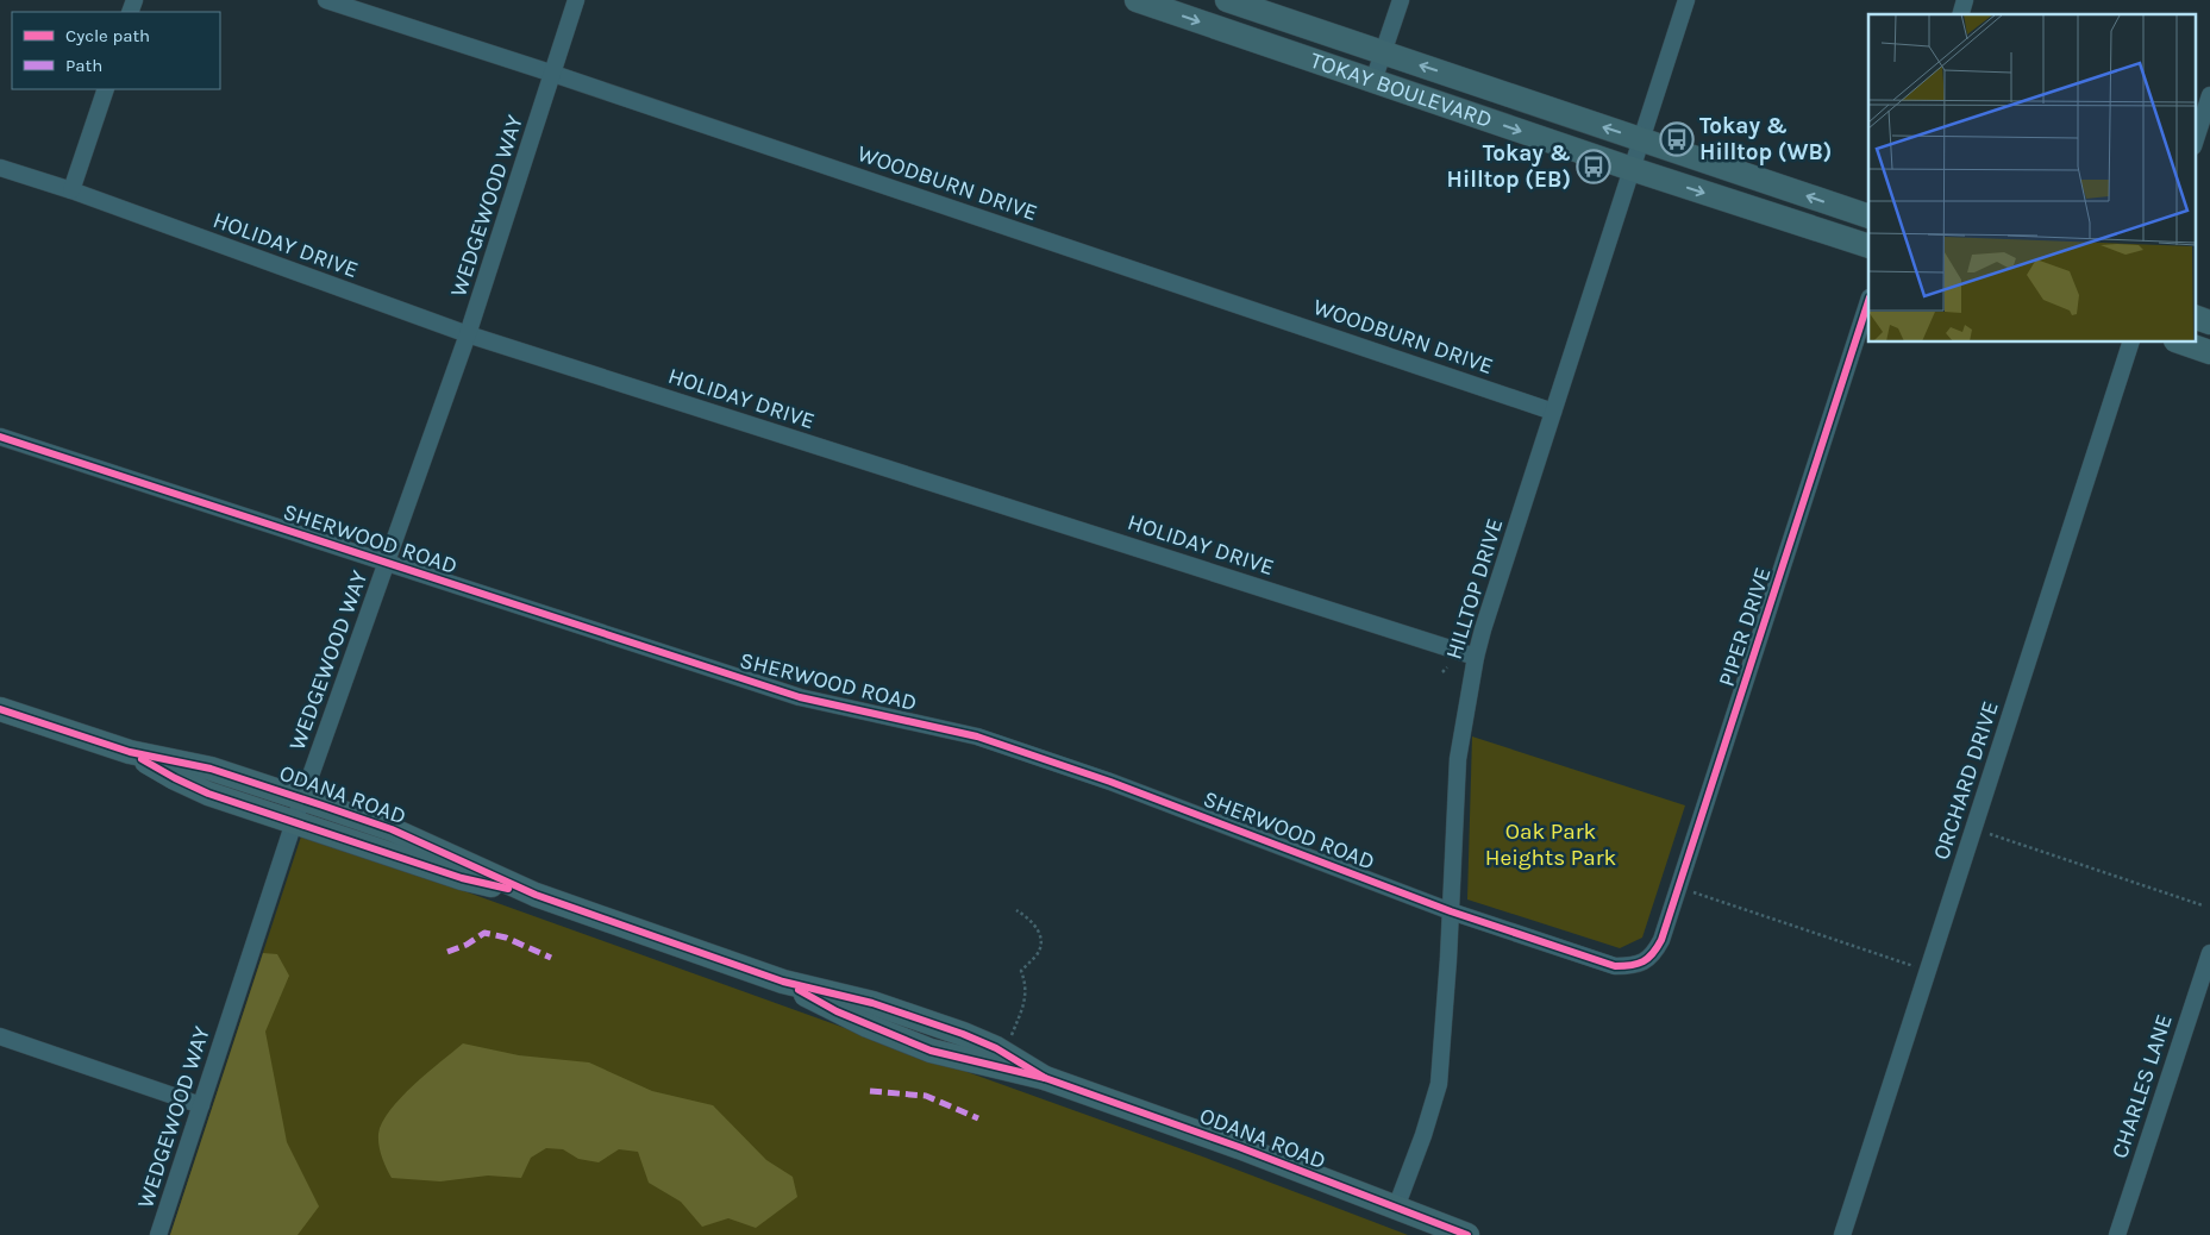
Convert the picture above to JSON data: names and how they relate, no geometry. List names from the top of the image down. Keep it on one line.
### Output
{"streets":{"street":["TOKAY BOULEVARD","WOODBURN DRIVE","WEDGEWOOD WAY","HOLIDAY DRIVE","SHERWOOD ROAD","HILLTOP DRIVE","PIPER DRIVE","ORCHARD DRIVE","ODANA ROAD","CHARLES LANE"]},"crossings":[["TOKAY BOULEVARD","HILLTOP DRIVE"],["WOODBURN DRIVE","WEDGEWOOD WAY"],["WOODBURN DRIVE","HILLTOP DRIVE"],["WEDGEWOOD WAY","HOLIDAY DRIVE"],["WEDGEWOOD WAY","SHERWOOD ROAD"],["WEDGEWOOD WAY","ODANA ROAD"],["HOLIDAY DRIVE","HILLTOP DRIVE"],["SHERWOOD ROAD","HILLTOP DRIVE"],["SHERWOOD ROAD","PIPER DRIVE"],["HILLTOP DRIVE","ODANA ROAD"]],"parks":["Oak Park Heights Park"],"places":{"bus stop":["Tokay & Hilltop (WB)","Tokay & Hilltop (EB)"]},"legend":["Cycle path","Path"]}
